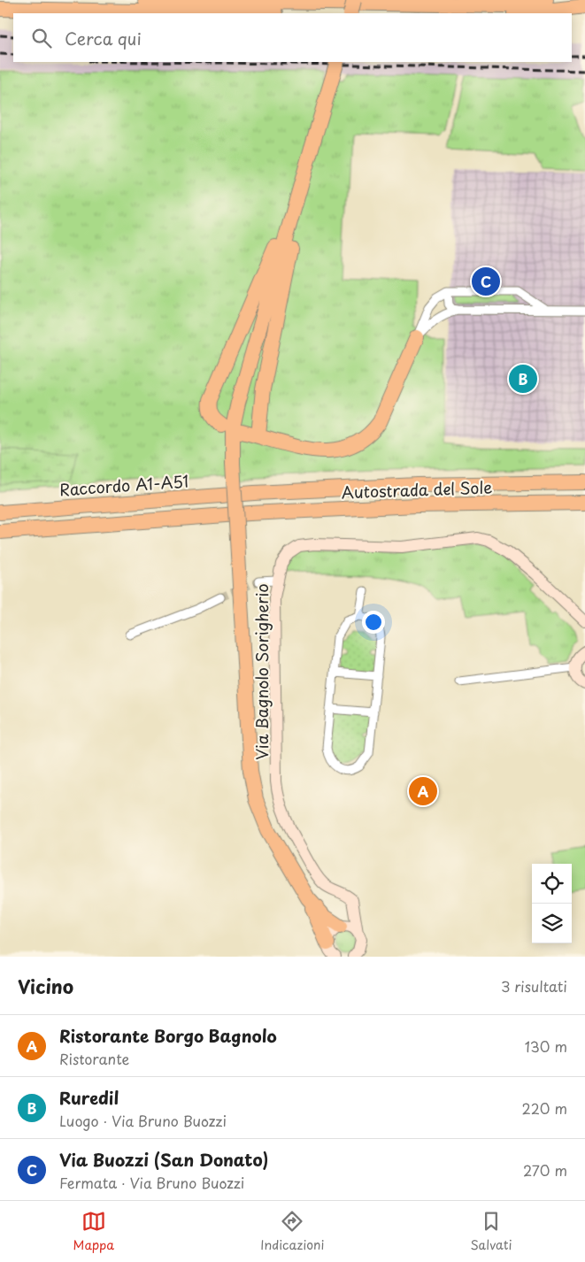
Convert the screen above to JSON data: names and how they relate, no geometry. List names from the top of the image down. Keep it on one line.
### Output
{"streets":{"highway":["Raccordo A1-A51","Autostrada del Sole"],"street":["Via Bagnolo Sorigherio"]},"crossings":[["Raccordo A1-A51","Autostrada del Sole"]],"page":{"search":"Cerca qui","pins":["C","B","A"],"heading":["Vicino","3 risultati"],"list":[{"mark":"A","name":"Ristorante Borgo Bagnolo","note":"Ristorante","value":"130 m"},{"mark":"B","name":"Ruredil","note":"Luogo · Via Bruno Buozzi","value":"220 m"},{"mark":"C","name":"Via Buozzi (San Donato)","note":"Fermata · Via Bruno Buozzi","value":"270 m"}],"nav":["Mappa","Indicazioni","Salvati"]}}
